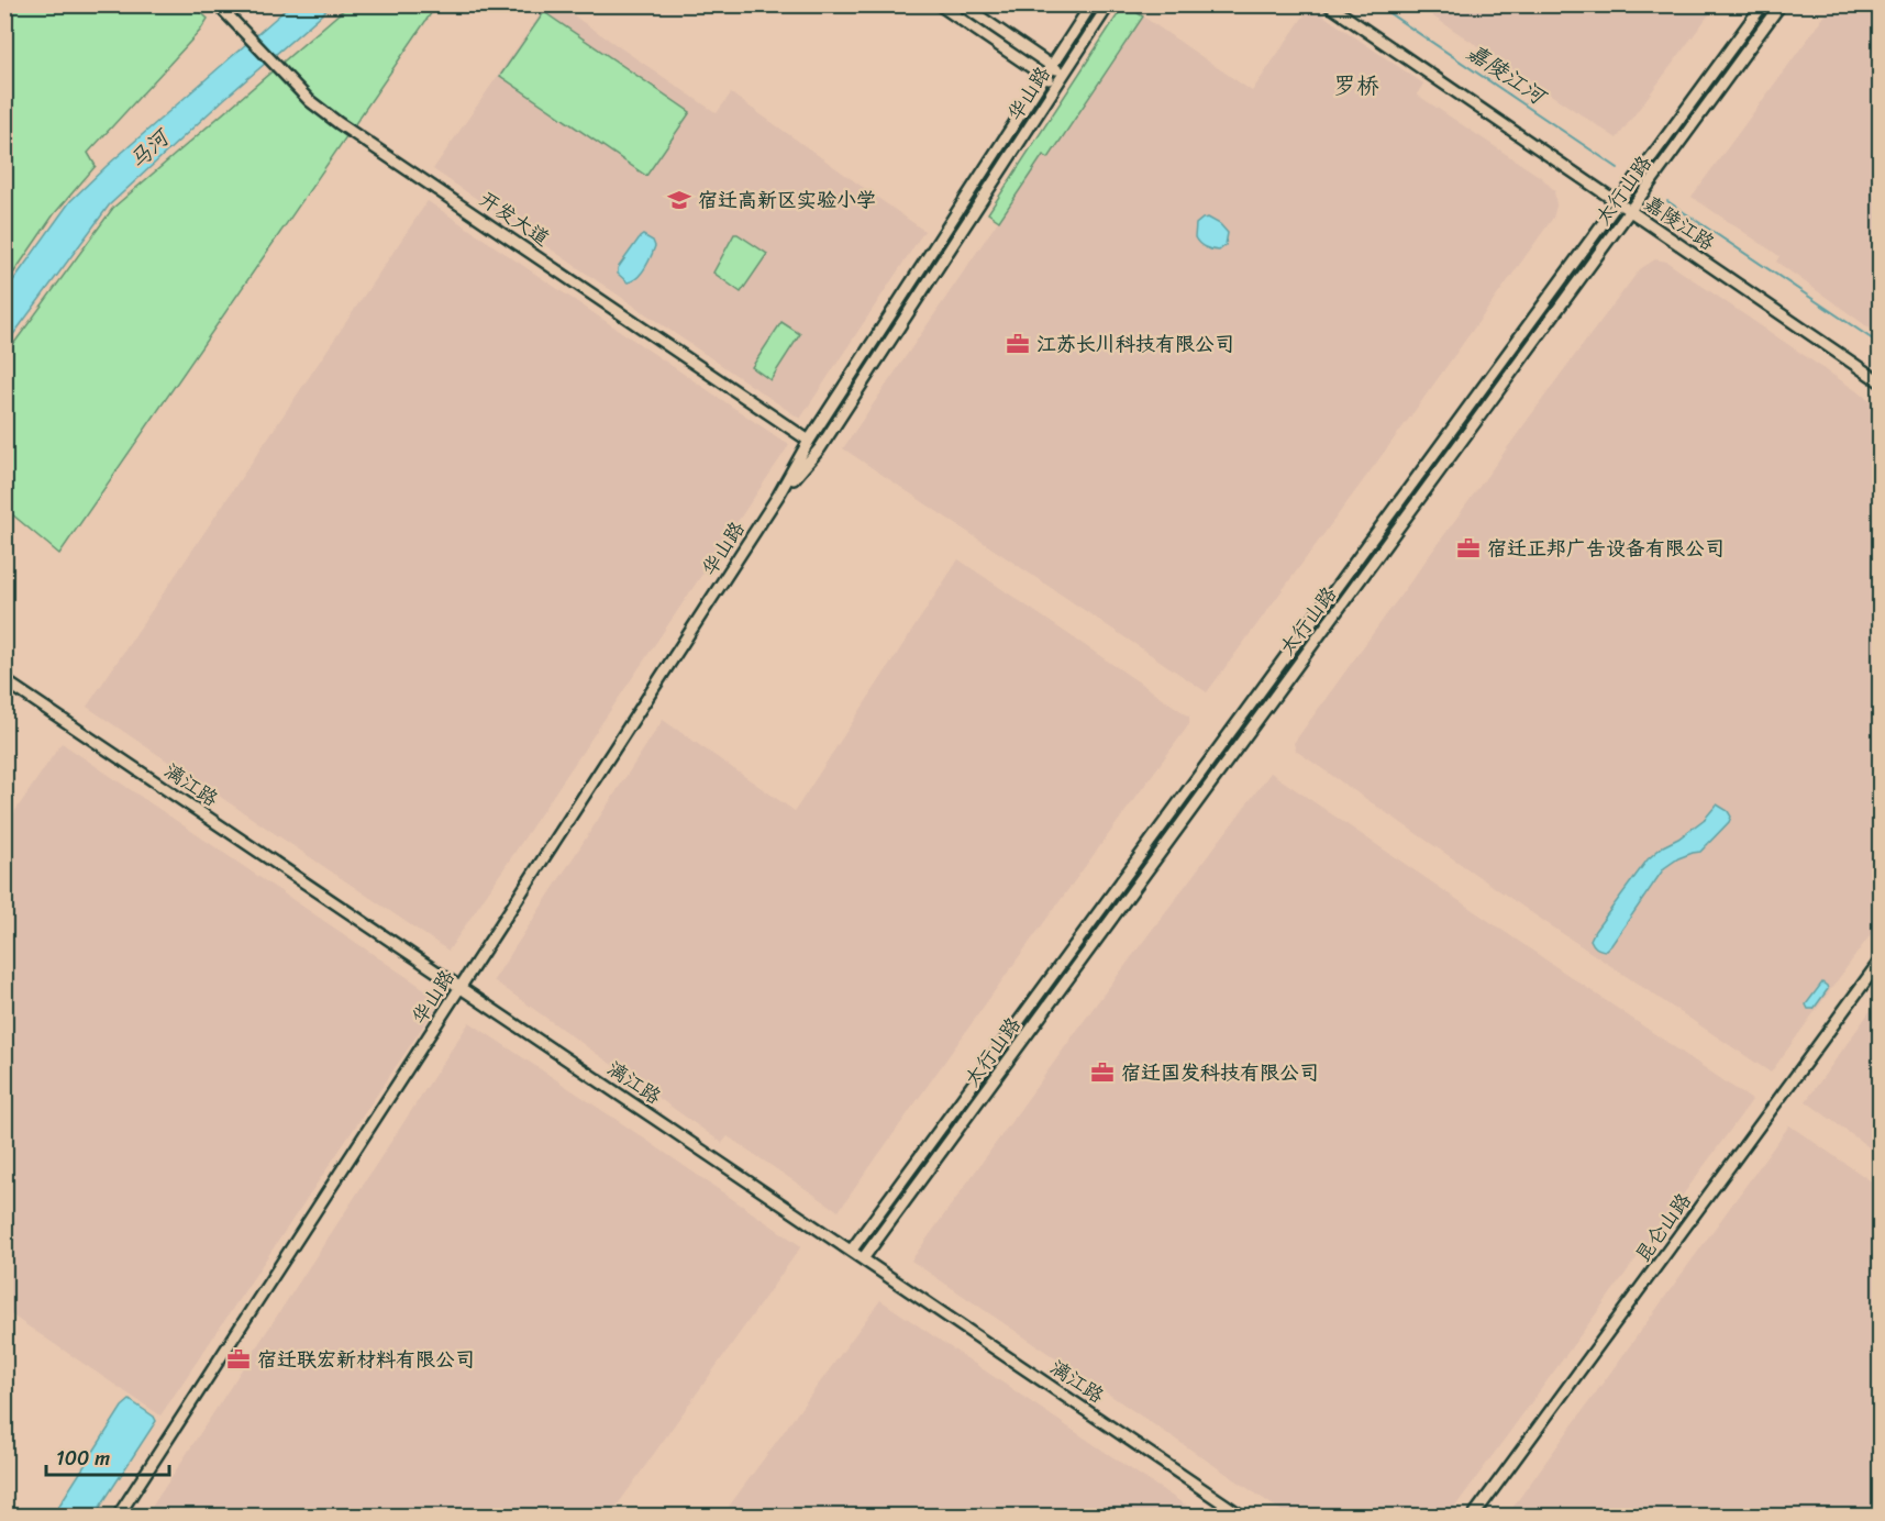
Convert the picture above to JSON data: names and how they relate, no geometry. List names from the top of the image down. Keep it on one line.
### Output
{"streets":{"street":["华山路","太行山路","开发大道","嘉陵江路","漓江路","昆仑山路"]},"crossings":[["华山路","开发大道"],["华山路","漓江路"],["太行山路","嘉陵江路"],["太行山路","漓江路"]],"districts":["罗桥"],"water":["嘉陵江河","马河"],"places":{"school or university":["宿迁高新区实验小学"],"office":["江苏长川科技有限公司","宿迁正邦广告设备有限公司","宿迁国发科技有限公司","宿迁联宏新材料有限公司"]},"scale_bar":"100 m"}
